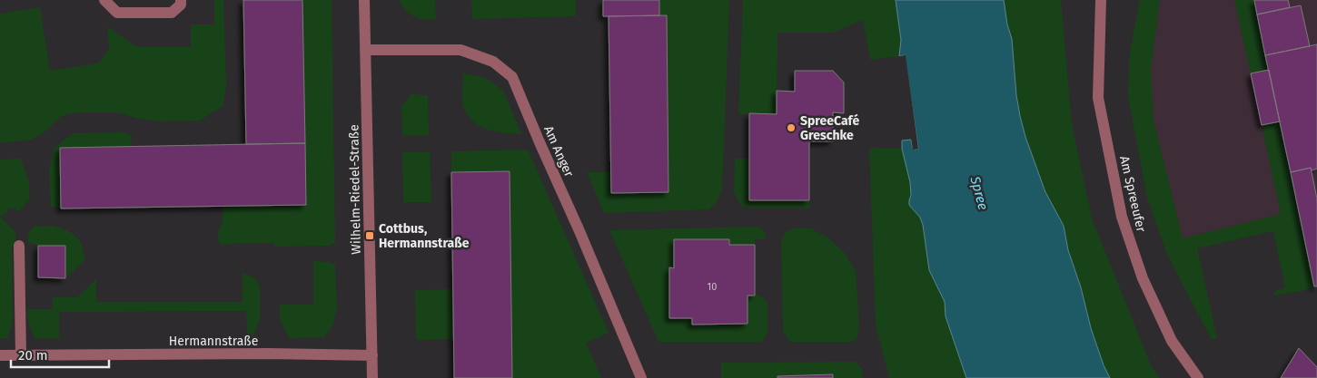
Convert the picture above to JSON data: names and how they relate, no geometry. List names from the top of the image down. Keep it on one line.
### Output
{"streets":{"street":["Am Anger","Wilhelm-Riedel-Straße","Am Spreeufer","Hermannstraße"]},"crossings":[["Am Anger","Wilhelm-Riedel-Straße"],["Wilhelm-Riedel-Straße","Hermannstraße"]],"water":["Spree"],"places":{"other":["SpreeCafé Greschke"],"transit":["Cottbus, Hermannstraße"]},"house_numbers":["10"],"scale_bar":"20 m"}
